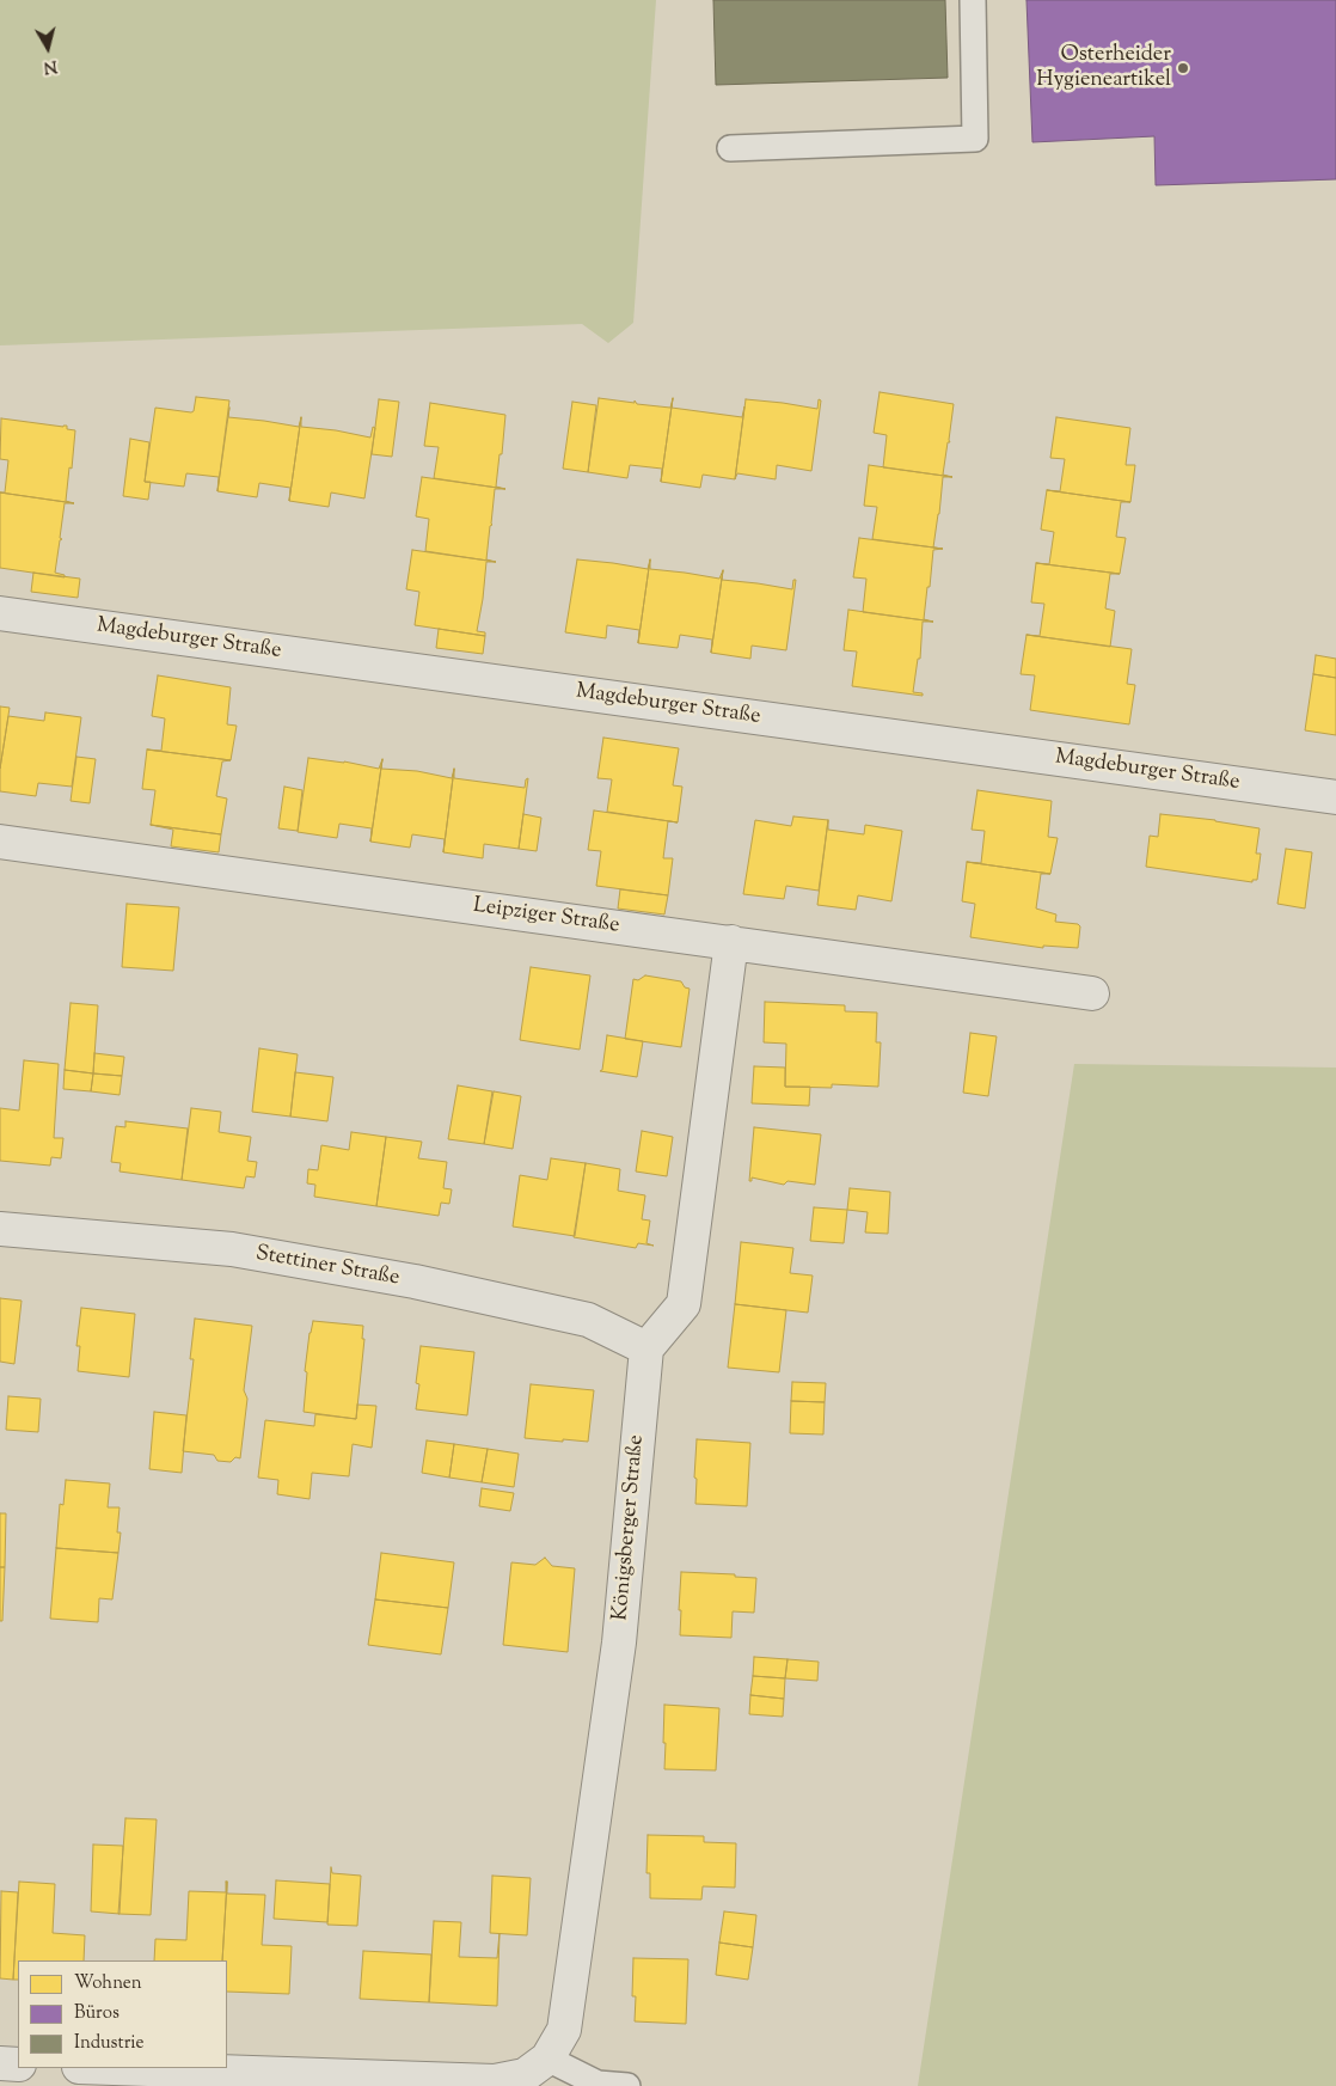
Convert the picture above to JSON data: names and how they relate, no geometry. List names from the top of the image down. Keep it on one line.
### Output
{"streets":{"street":["Magdeburger Straße","Leipziger Straße","Stettiner Straße","Königsberger Straße"]},"crossings":[["Stettiner Straße","Königsberger Straße"]],"places":["Osterheider Hygieneartikel"],"legend":["Wohnen","Büros","Industrie"],"north":"bottom"}
